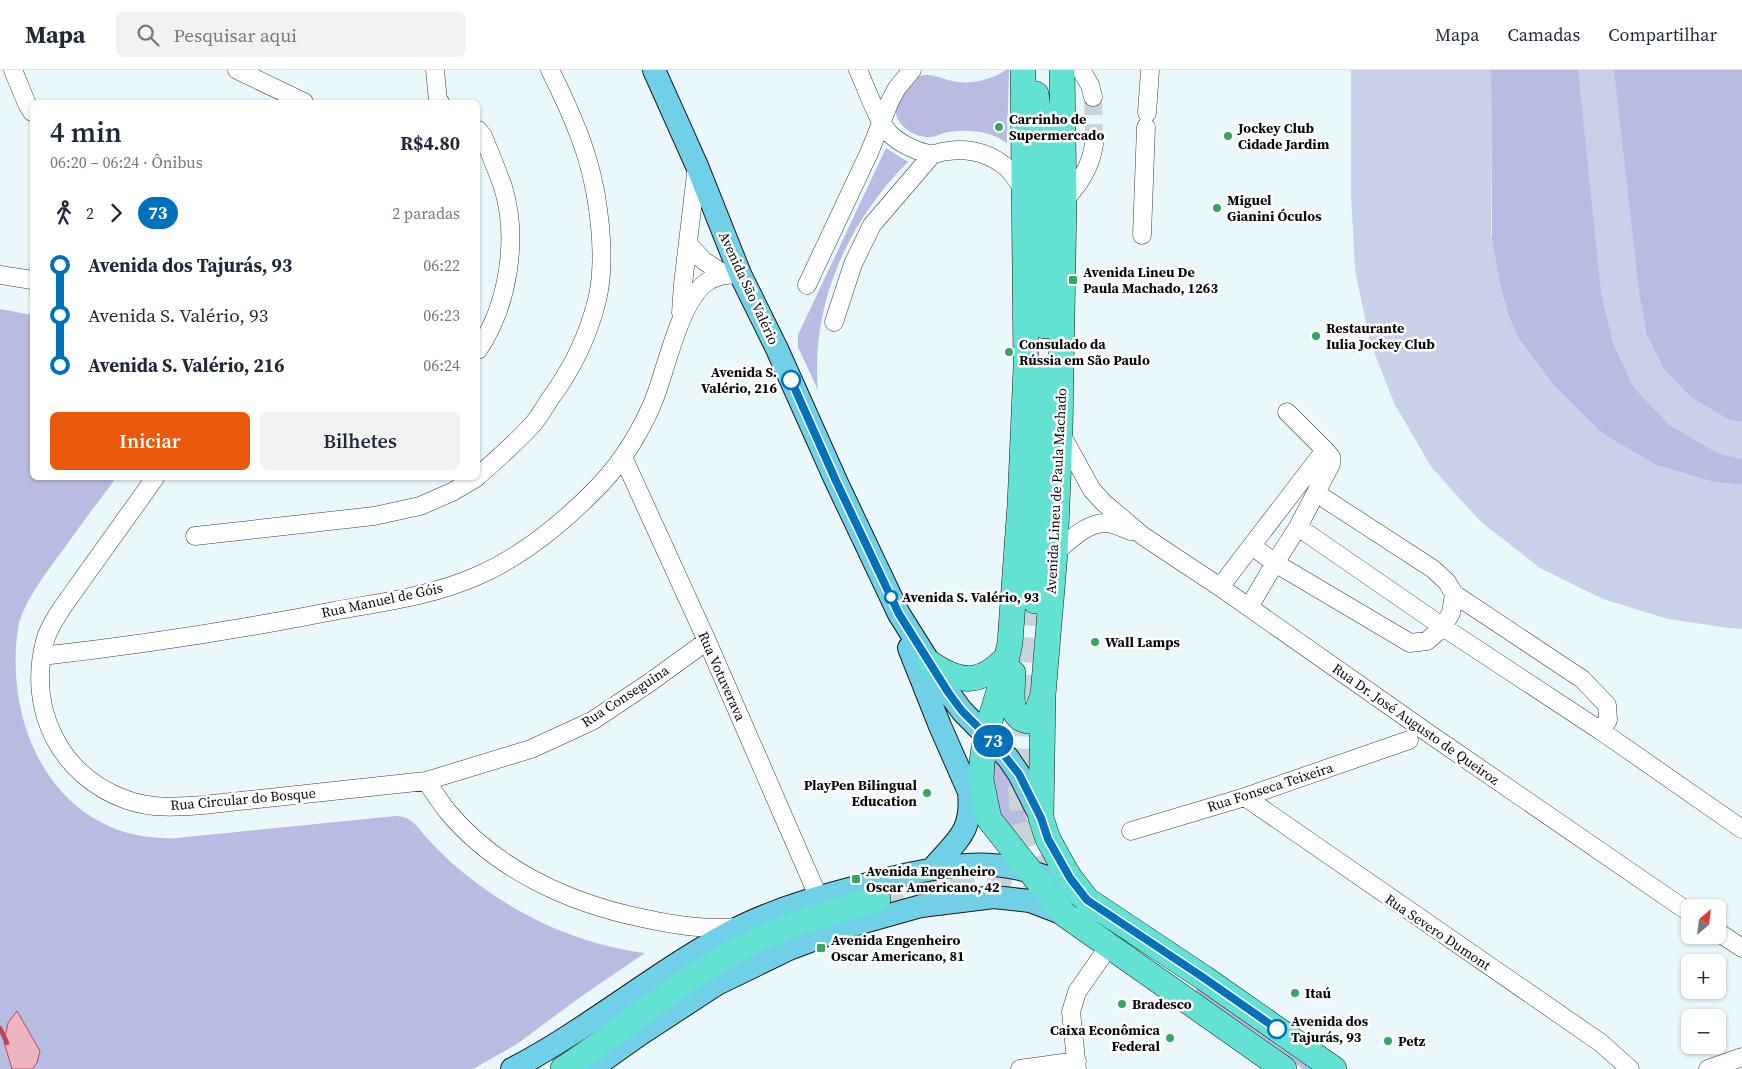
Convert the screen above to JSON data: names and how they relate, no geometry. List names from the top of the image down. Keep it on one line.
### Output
{"streets":{"highway":["Avenida Lineu de Paula Machado"],"main road":["Avenida São Valério"],"street":["Rua Manuel de Góis","Rua Votuverava","Rua Conseguina","Rua Dr. José Augusto de Queiroz","Rua Fonseca Teixeira","Rua Circular do Bosque","Rua Severo Dumont"]},"crossings":[["Avenida São Valério","Avenida Lineu de Paula Machado"],["Avenida São Valério","Rua Manuel de Góis"],["Rua Manuel de Góis","Rua Votuverava"],["Rua Manuel de Góis","Rua Circular do Bosque"],["Rua Votuverava","Rua Conseguina"],["Rua Conseguina","Rua Circular do Bosque"],["Rua Fonseca Teixeira","Rua Severo Dumont"]],"places":{"other":["Carrinho de Supermercado","Jockey Club Cidade Jardim","Miguel Gianini Óculos","Restaurante Iulia Jockey Club","Consulado da Rússia em São Paulo","Avenida S. Valério, 216","Avenida S. Valério, 93","Wall Lamps","PlayPen Bilingual Education","Itaú","Bradesco","Avenida dos Tajurás, 93","Caixa Econômica Federal","Petz"],"transit":["Avenida Lineu De Paula Machado, 1263","Avenida Engenheiro Oscar Americano, 42","Avenida Engenheiro Oscar Americano, 81"]},"lines":["bus line 73"],"north":"top right","page":{"header":"Mapa","search":"Pesquisar aqui","nav":["Mapa","Camadas","Compartilhar"],"on_map":"73","heading":["4 min","06:20 – 06:24 · Ônibus","R$4.80"],"legs":["2","73","2 paradas"],"list":[{"name":"Avenida dos Tajurás, 93","value":"06:22"},{"name":"Avenida S. Valério, 93","value":"06:23"},{"name":"Avenida S. Valério, 216","value":"06:24"}],"buttons":["Iniciar","Bilhetes"],"map_buttons":["+","−"]}}
